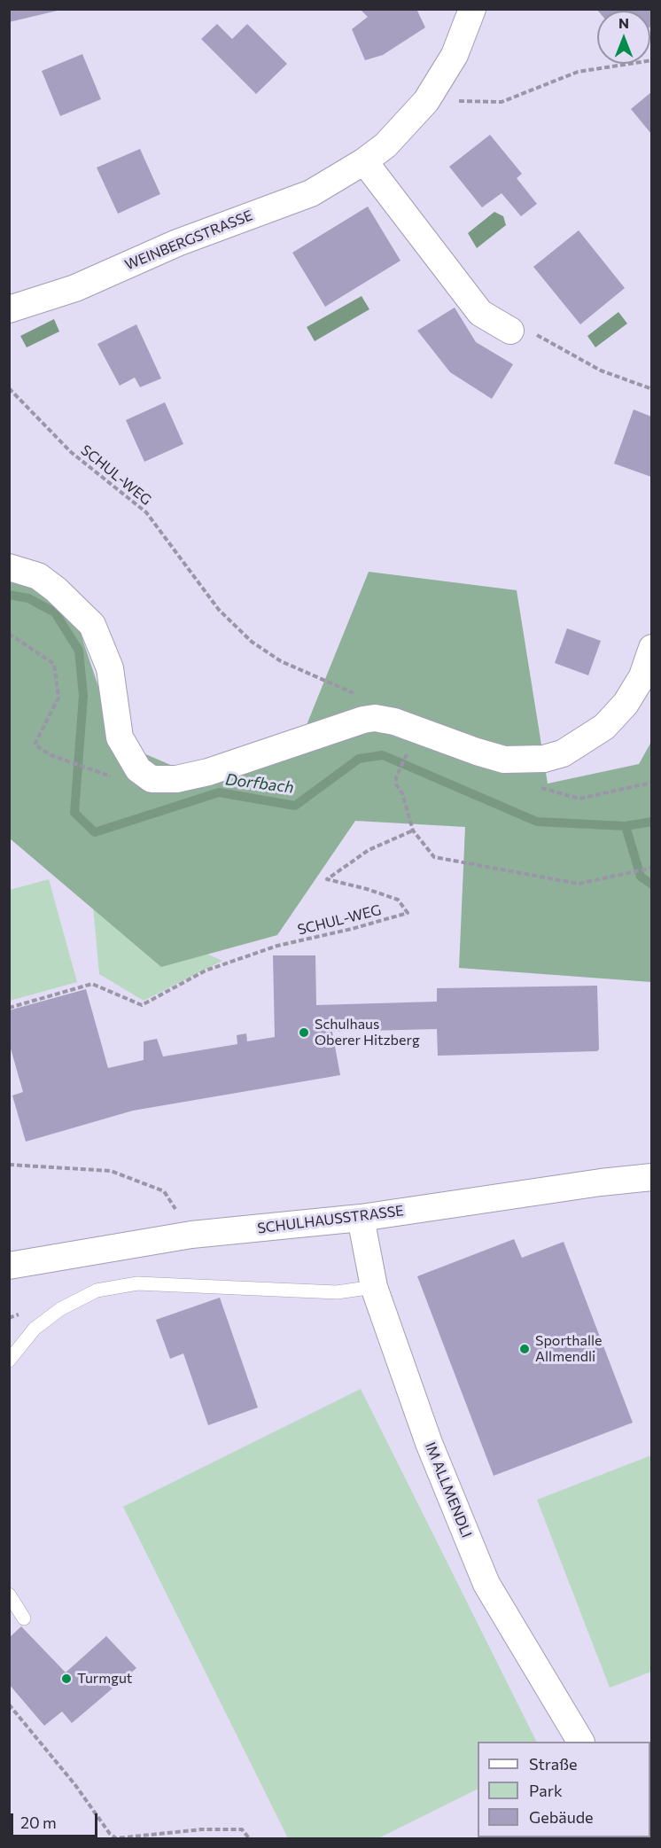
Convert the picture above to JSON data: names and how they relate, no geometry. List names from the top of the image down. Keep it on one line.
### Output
{"streets":{"street":["WEINBERGSTRASSE","SCHULHAUSSTRASSE","IM ALLMENDLI"],"path":["SCHUL-WEG"]},"crossings":[["SCHULHAUSSTRASSE","IM ALLMENDLI"]],"water":["Dorfbach"],"places":["Schulhaus Oberer Hitzberg","Sporthalle Allmendli","Turmgut"],"legend":["Straße","Park","Gebäude"],"scale_bar":"20 m","north":"top"}
